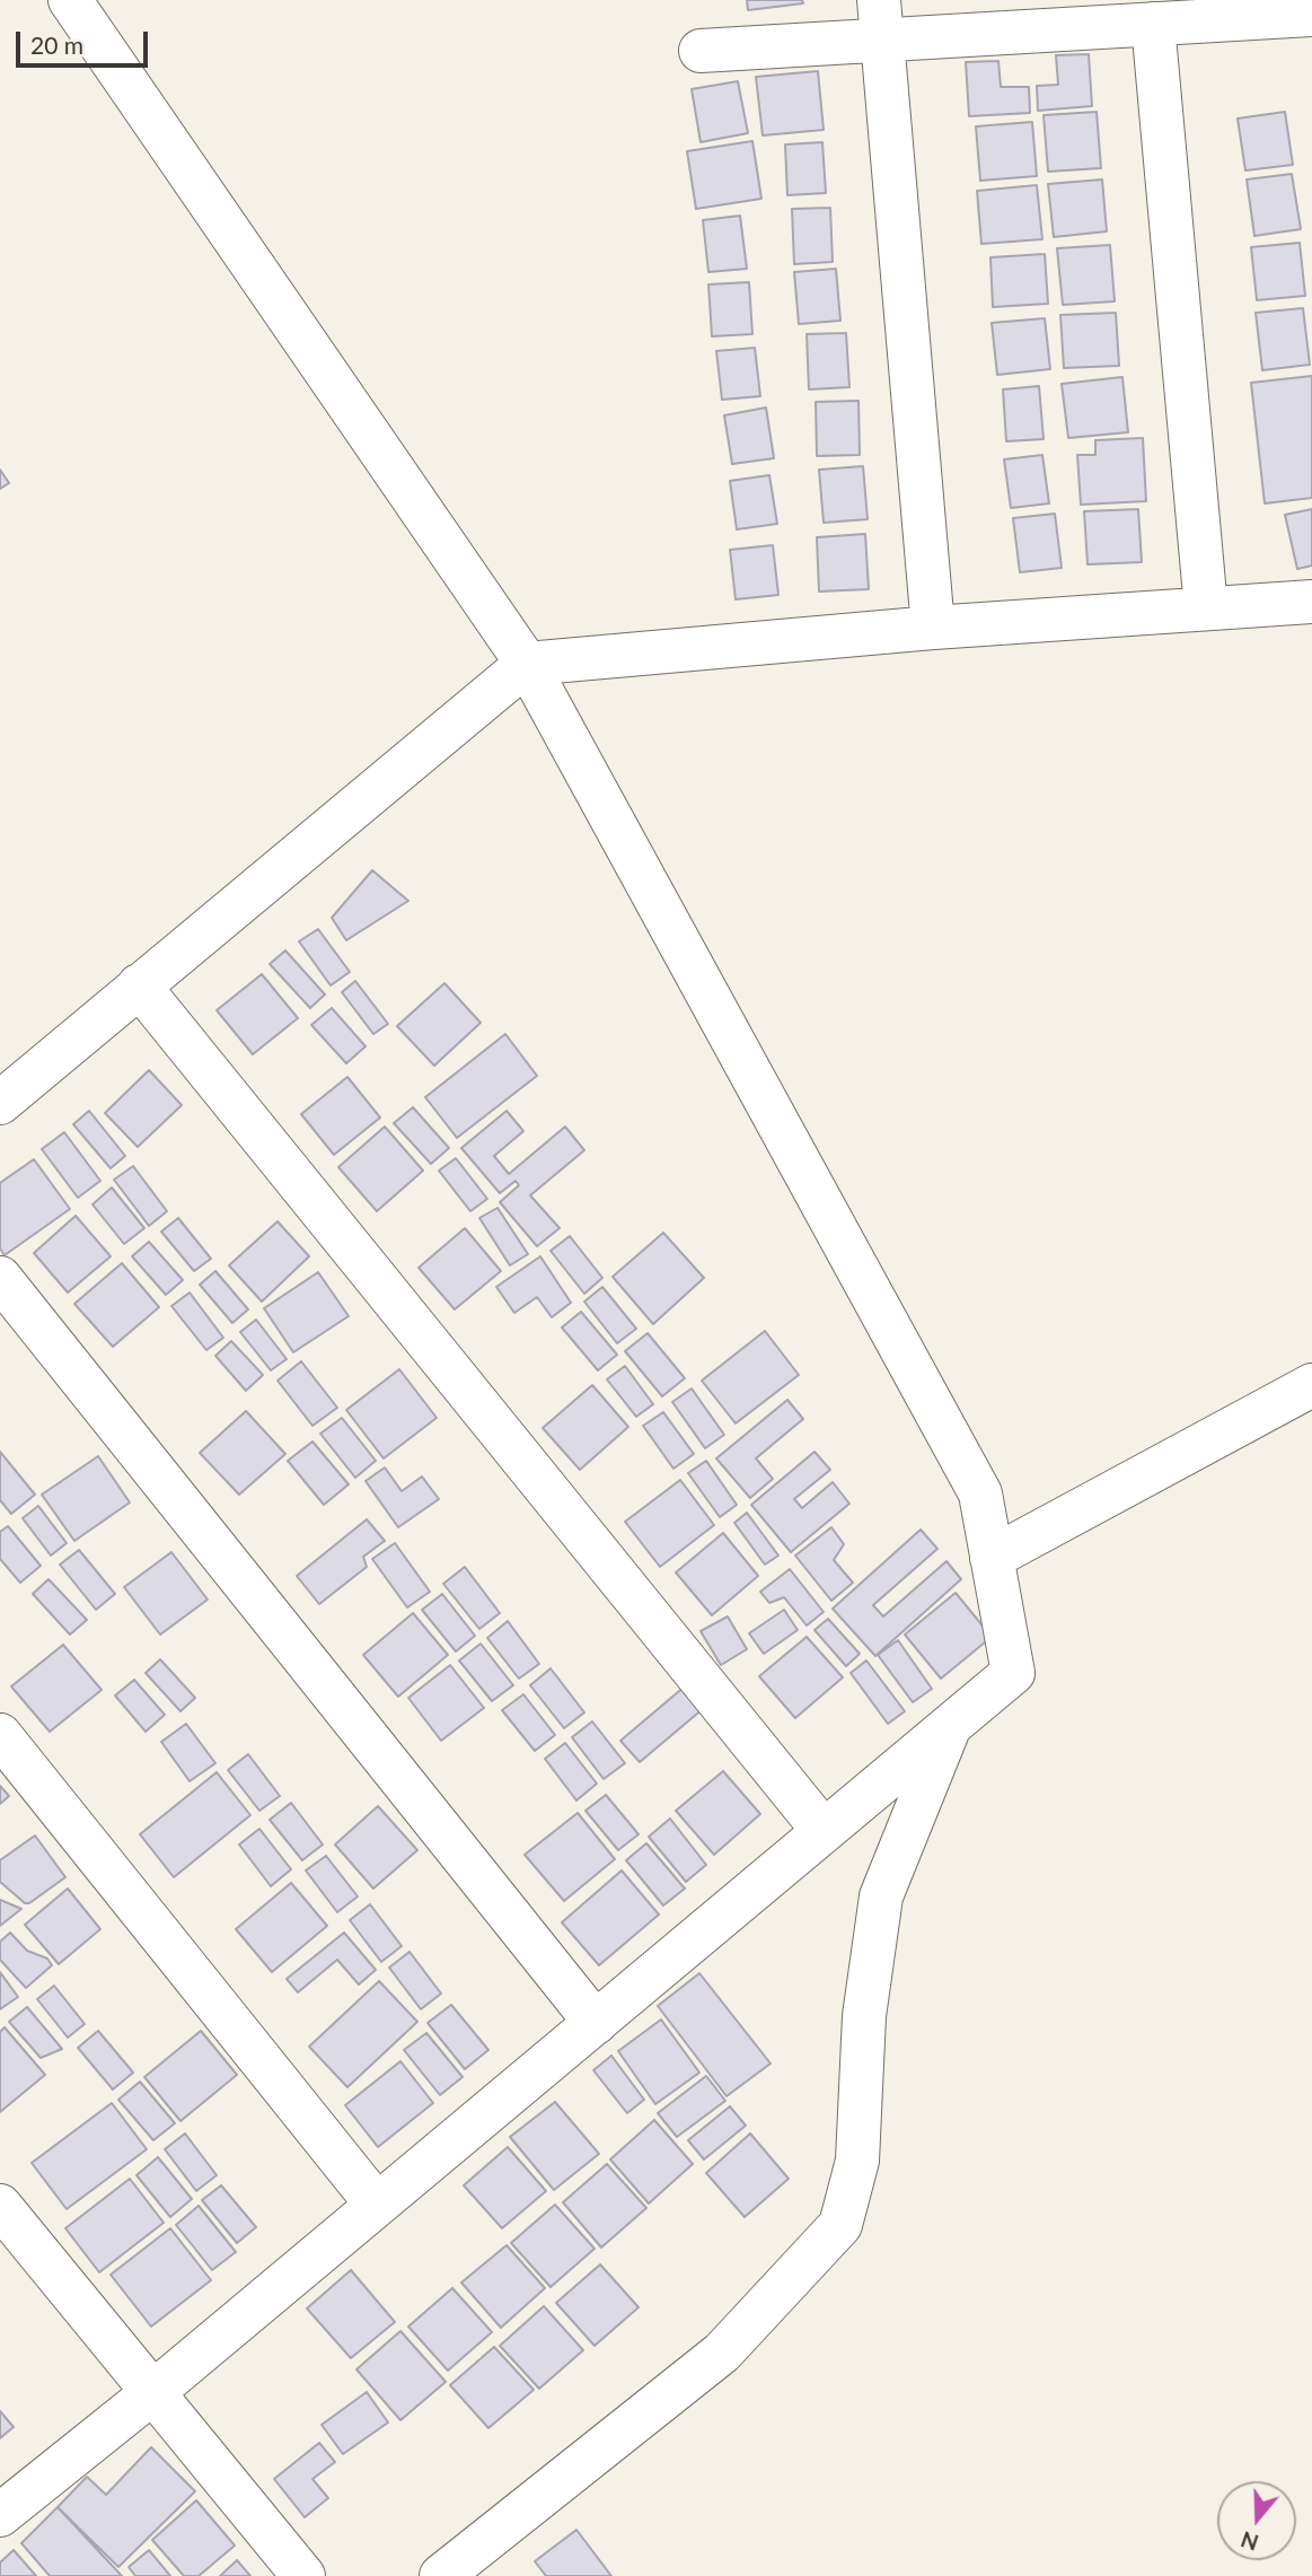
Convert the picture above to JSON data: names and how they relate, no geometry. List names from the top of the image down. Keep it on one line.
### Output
{"scale_bar":"20 m","north":"bottom"}
